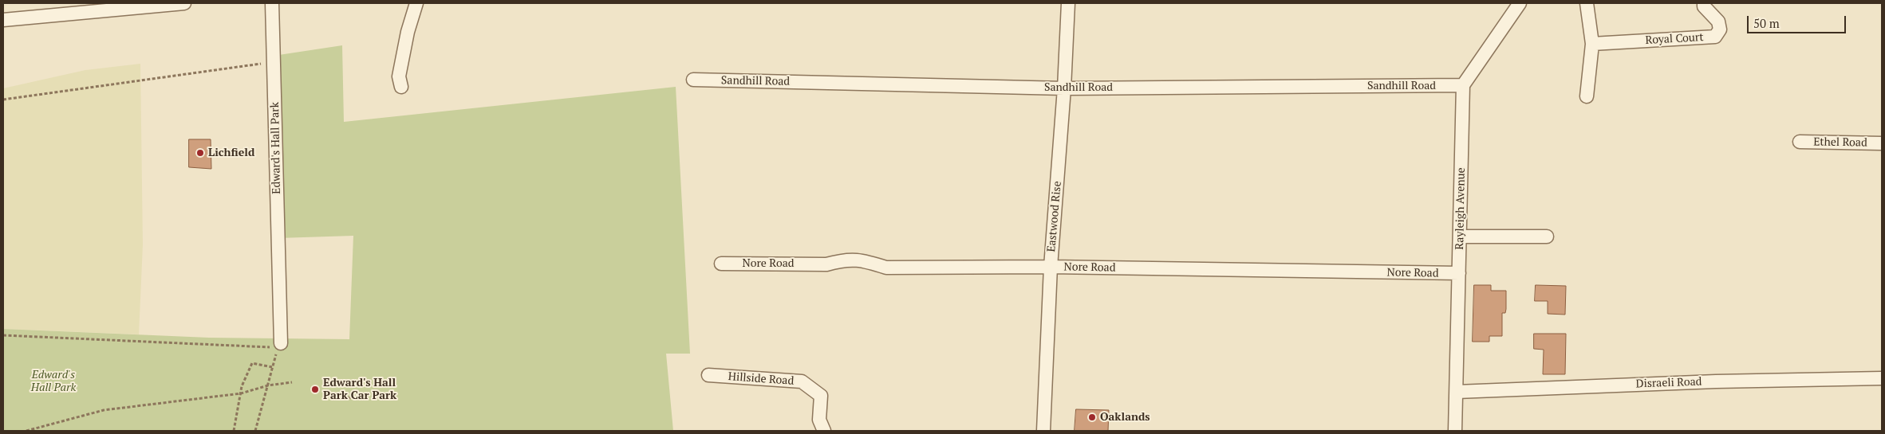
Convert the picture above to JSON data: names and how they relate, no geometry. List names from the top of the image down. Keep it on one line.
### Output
{"streets":{"street":["Royal Court","Sandhill Road","Ethel Road","Edward's Hall Park","Rayleigh Avenue","Eastwood Rise","Nore Road","Hillside Road","Disraeli Road"]},"crossings":[["Sandhill Road","Rayleigh Avenue"],["Sandhill Road","Eastwood Rise"],["Rayleigh Avenue","Nore Road"],["Rayleigh Avenue","Disraeli Road"],["Eastwood Rise","Nore Road"]],"parks":["Edward's Hall Park"],"places":["Lichfield","Edward's Hall Park Car Park","Oaklands"],"scale_bar":"50 m"}
